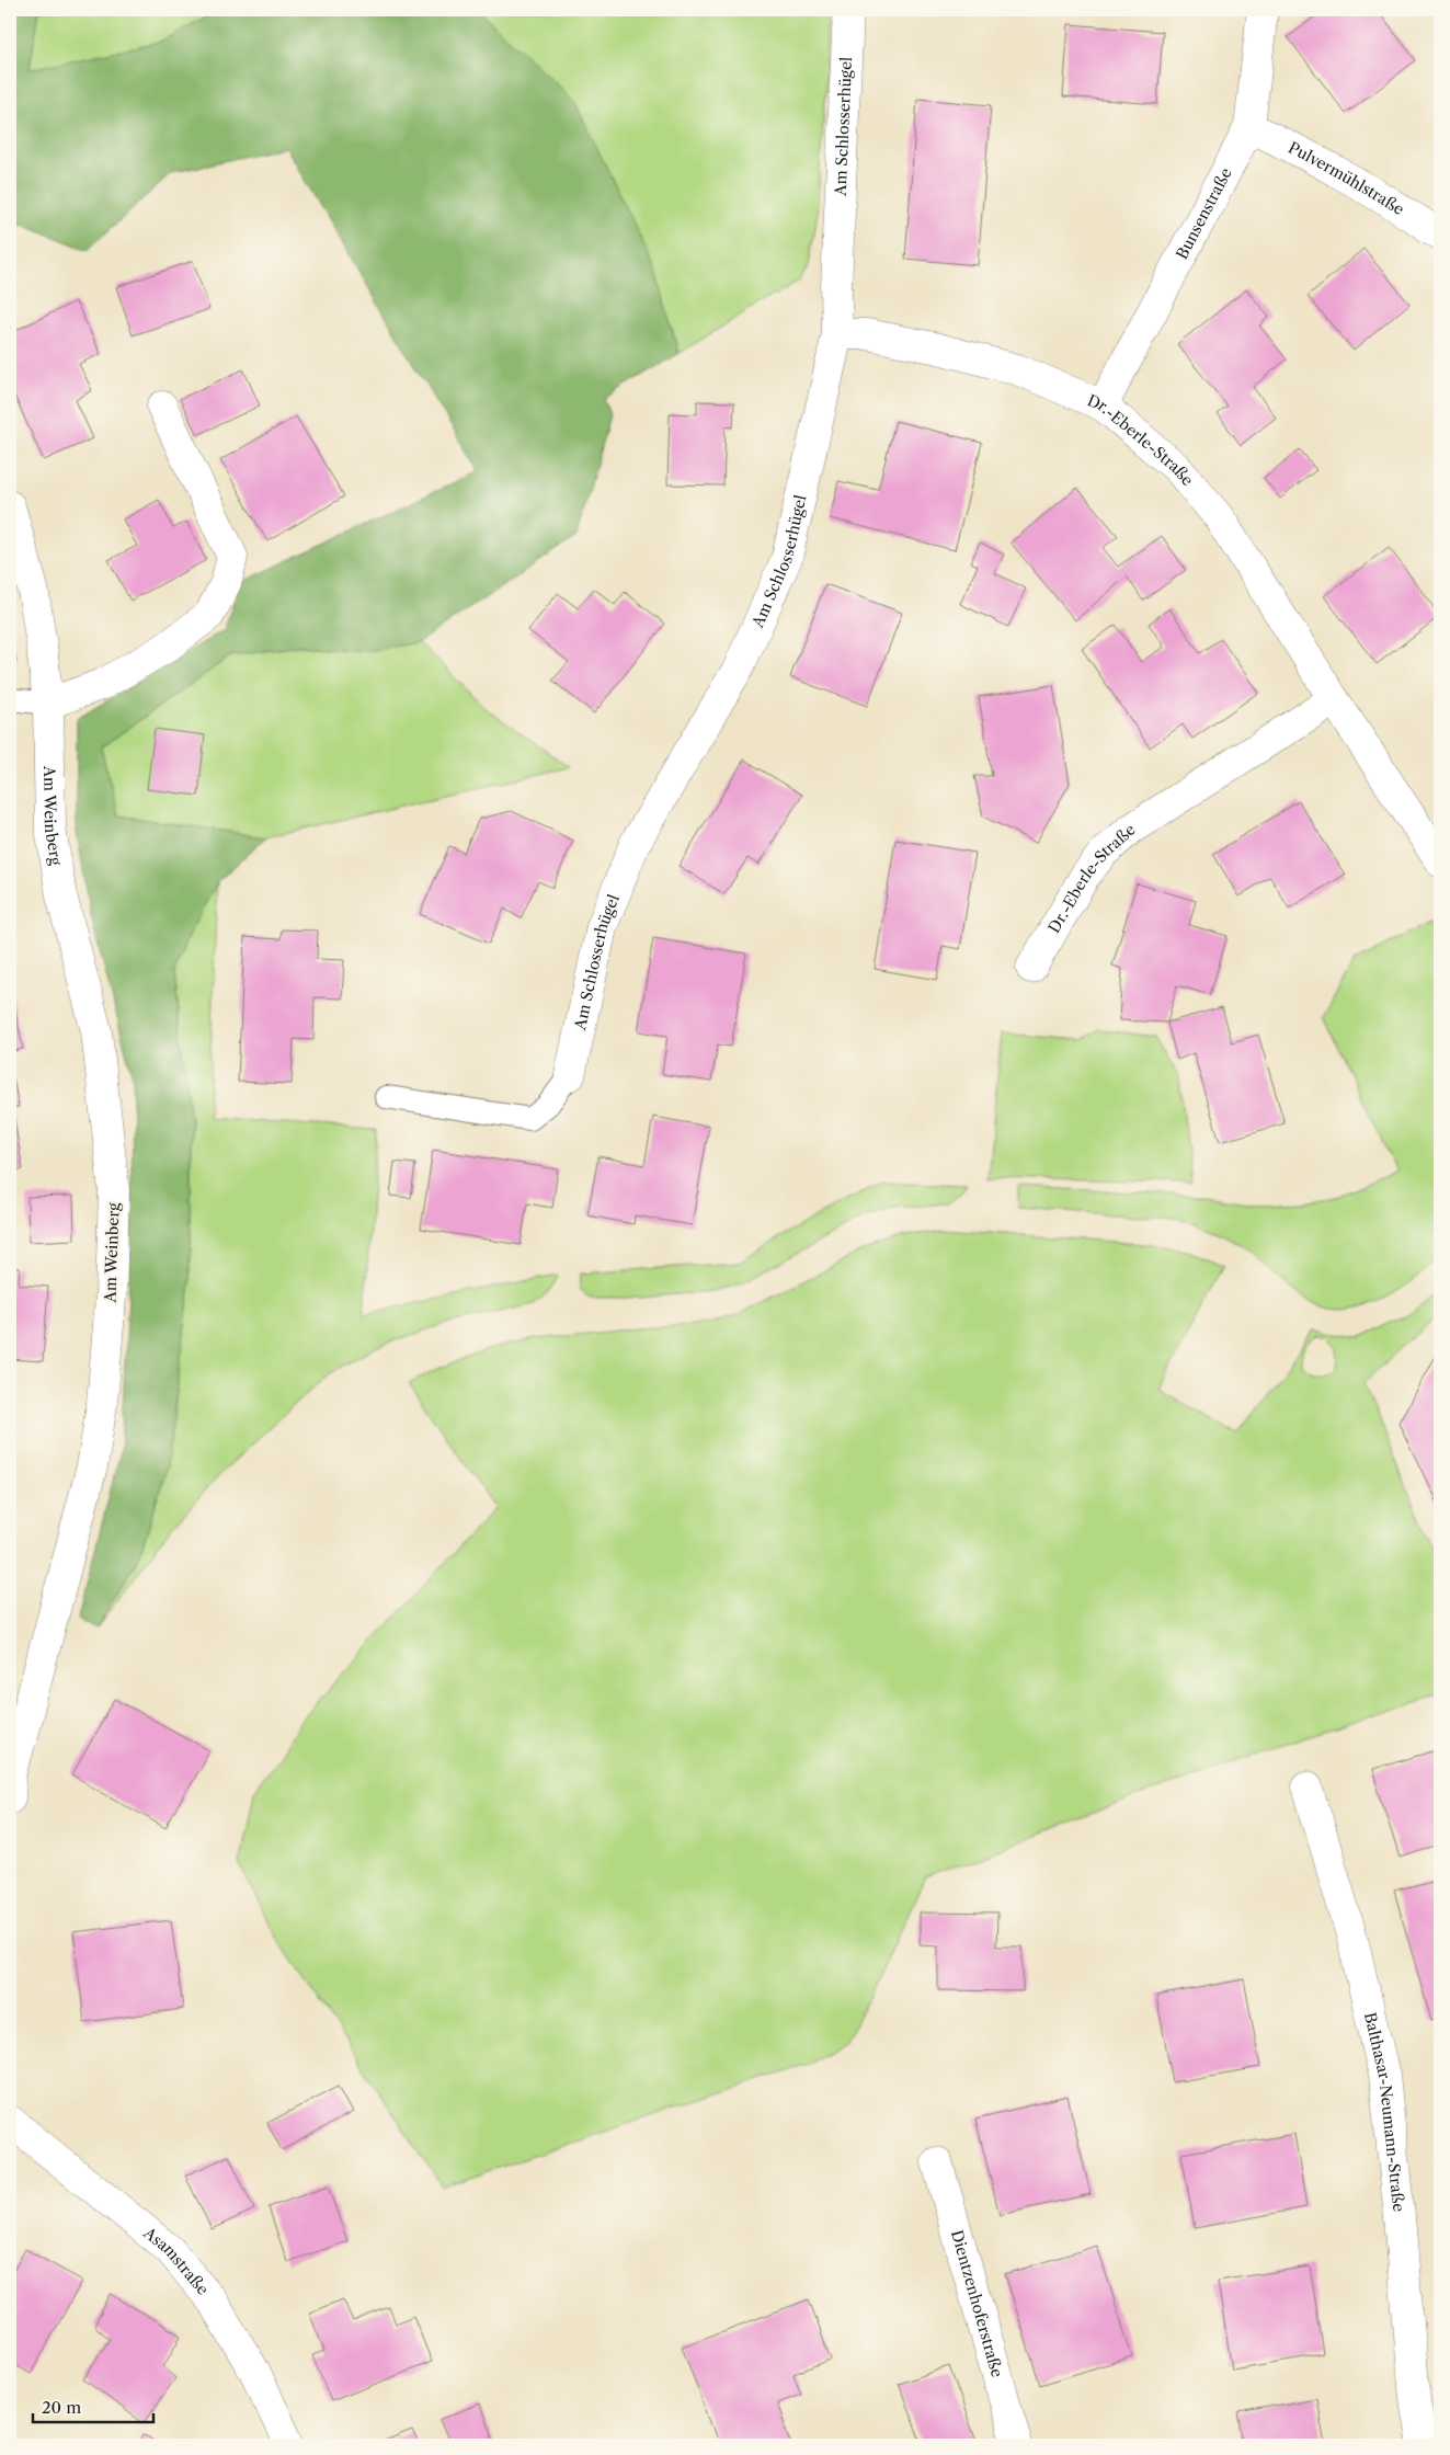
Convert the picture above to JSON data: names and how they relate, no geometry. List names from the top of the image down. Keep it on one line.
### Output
{"streets":{"street":["Am Schlosserhügel","Pulvermühlstraße","Bunsenstraße","Dr.-Eberle-Straße","Am Weinberg","Balthasar-Neumann-Straße","Asamstraße","Dientzenhoferstraße"]},"crossings":[["Am Schlosserhügel","Dr.-Eberle-Straße"],["Pulvermühlstraße","Bunsenstraße"],["Bunsenstraße","Dr.-Eberle-Straße"]],"scale_bar":"20 m"}
